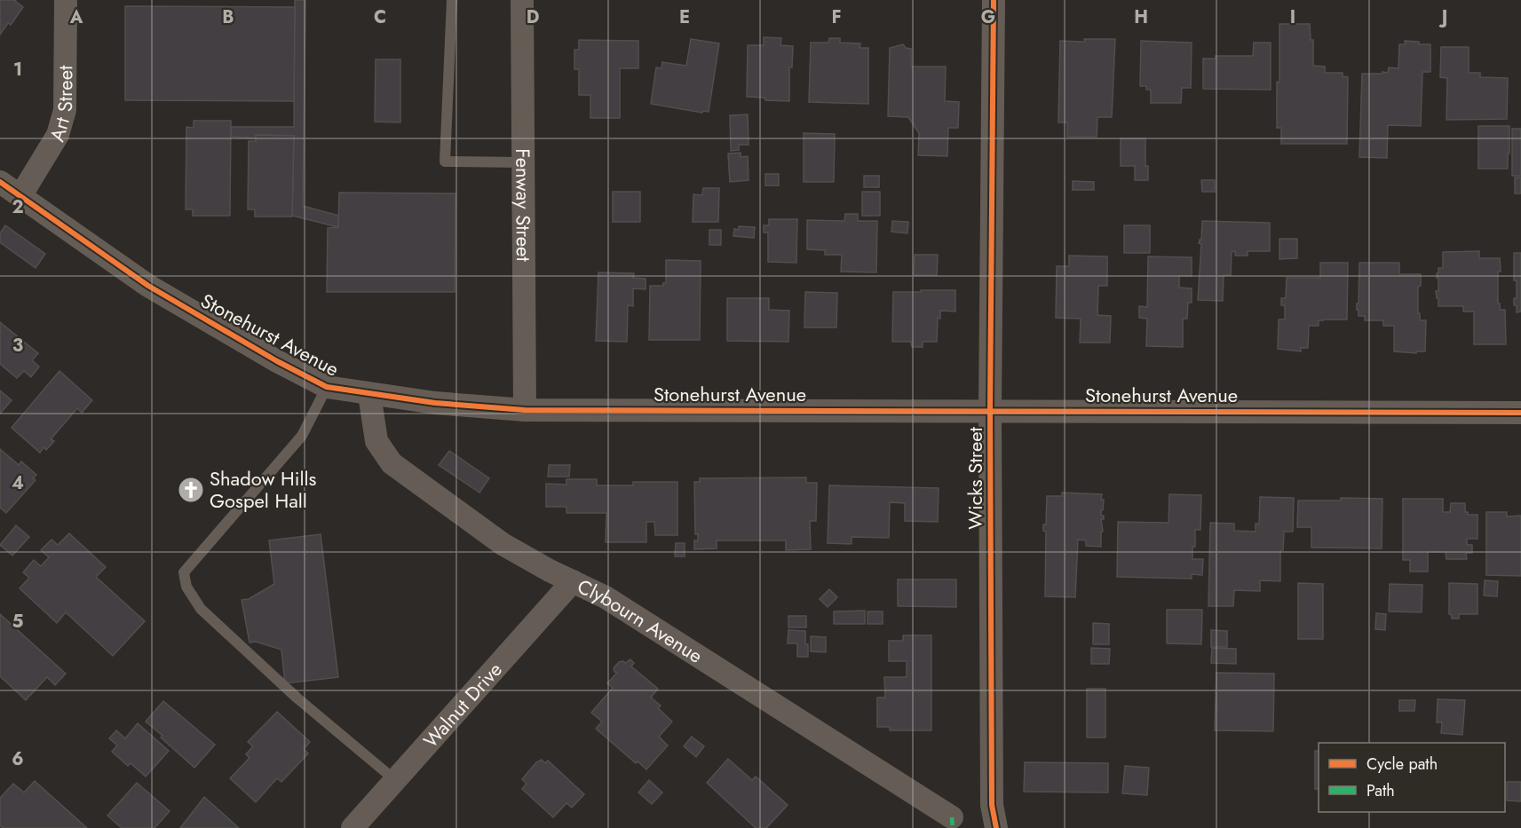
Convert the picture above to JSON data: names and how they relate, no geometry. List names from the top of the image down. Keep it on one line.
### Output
{"streets":{"street":["Art Street","Fenway Street","Stonehurst Avenue","Wicks Street","Clybourn Avenue","Walnut Drive"]},"crossings":[["Art Street","Stonehurst Avenue"],["Fenway Street","Stonehurst Avenue"],["Stonehurst Avenue","Wicks Street"],["Stonehurst Avenue","Clybourn Avenue"],["Clybourn Avenue","Walnut Drive"]],"places":{"church":["Shadow Hills Gospel Hall"]},"legend":["Cycle path","Path"],"grid":{"columns":["A","B","C","D","E","F","G","H","I","J"],"rows":["1","2","3","4","5","6"]}}
